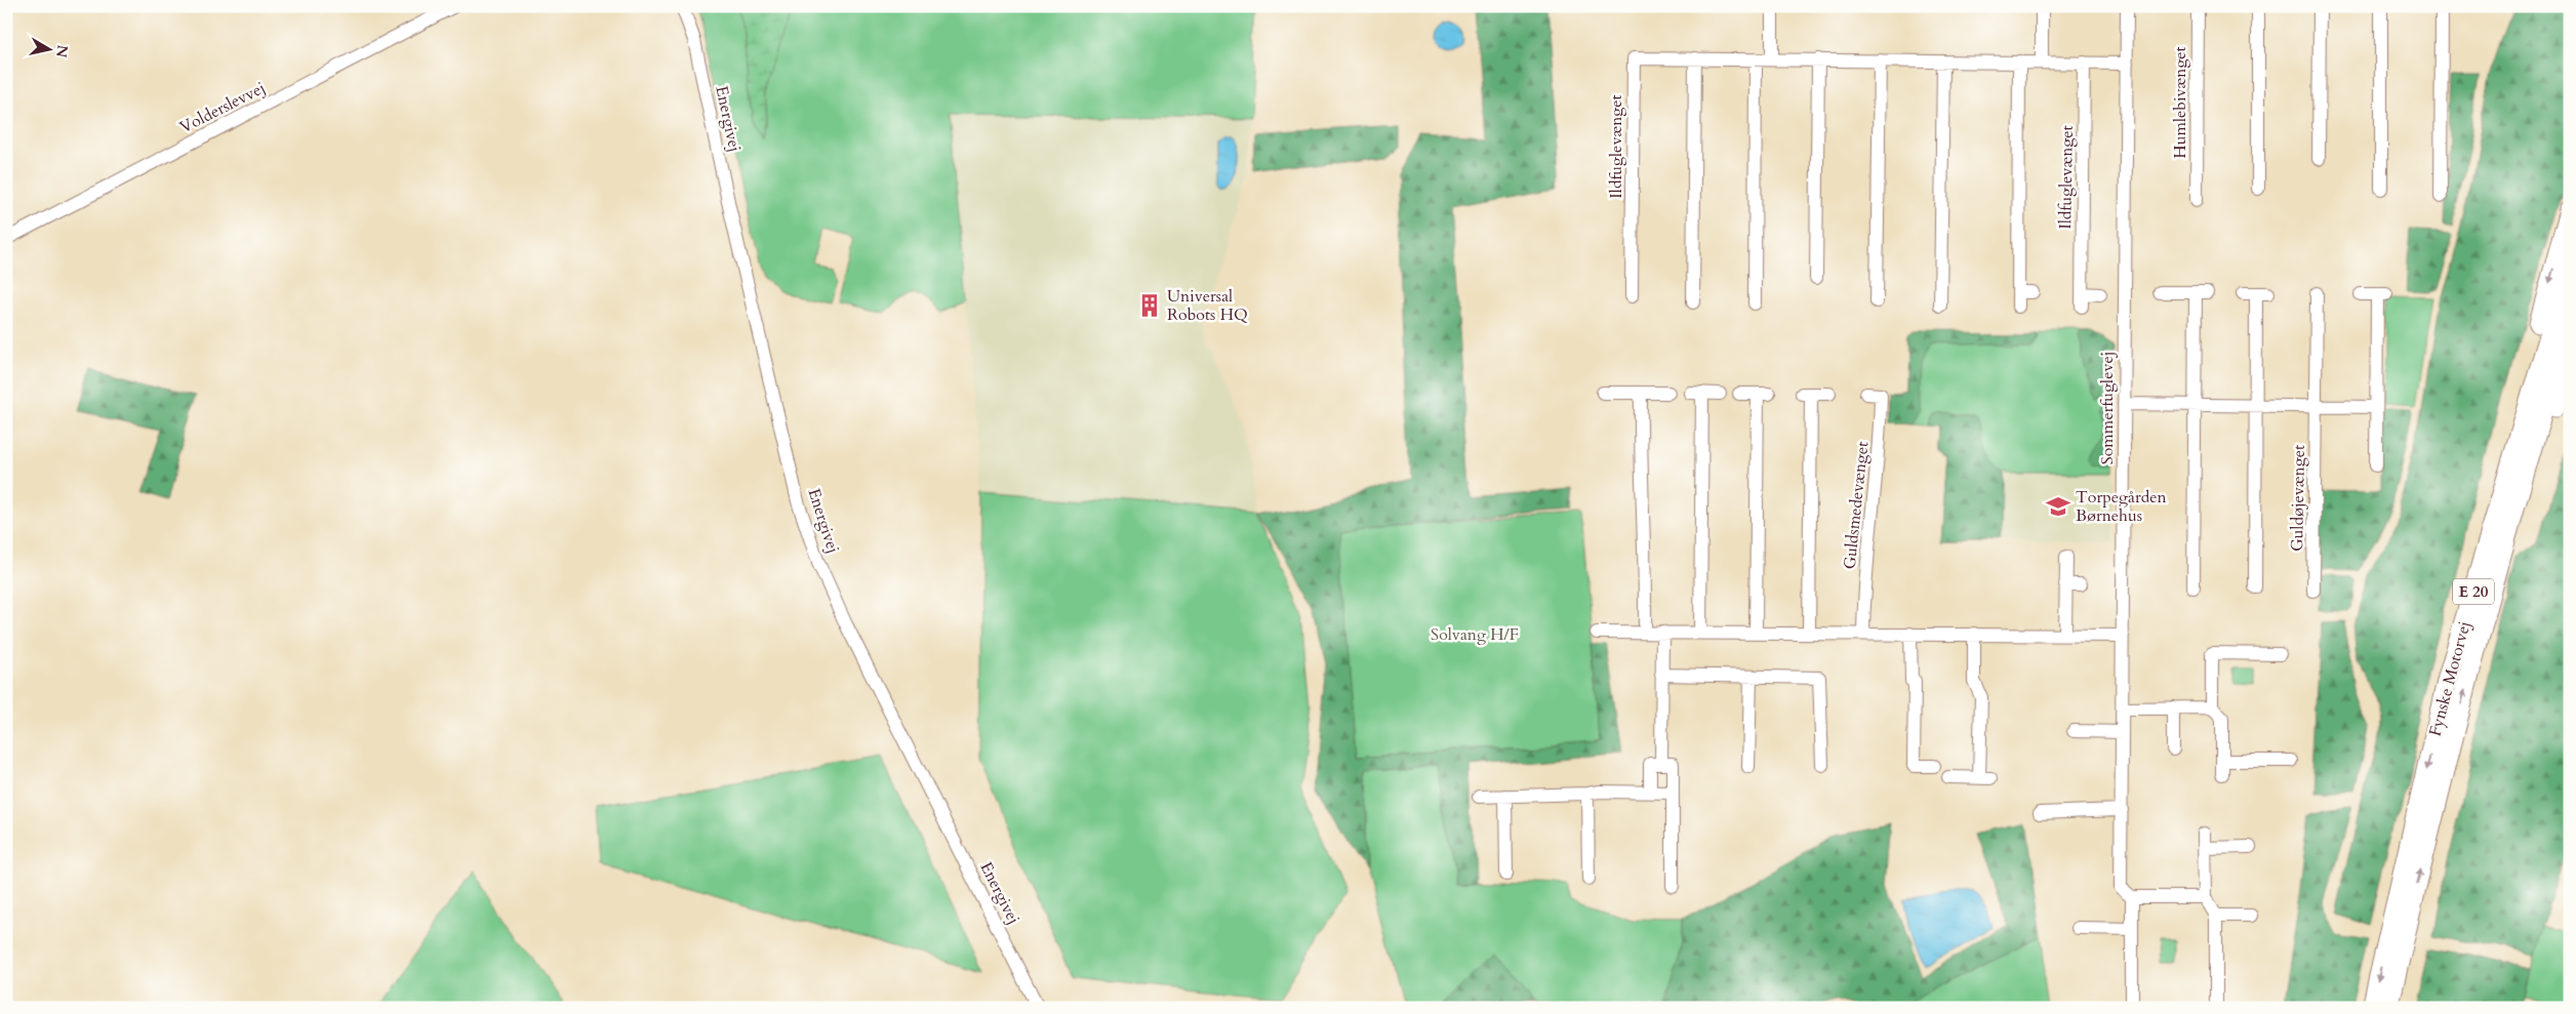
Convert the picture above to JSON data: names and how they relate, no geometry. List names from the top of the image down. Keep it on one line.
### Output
{"streets":{"highway":["E 20","Fynske Motorvej"],"street":["Humlebivænget","Volderslevvej","Energivej","Ildfuglevænget","Sommerfuglevej","Guldøjevænget","Guldsmedevænget"]},"crossings":[["Ildfuglevænget","Sommerfuglevej"],["E 20","Fynske Motorvej"]],"parks":["Solvang H/F"],"places":{"building":["Universal Robots HQ"],"school or university":["Torpegården Børnehus"]},"north":"right"}
